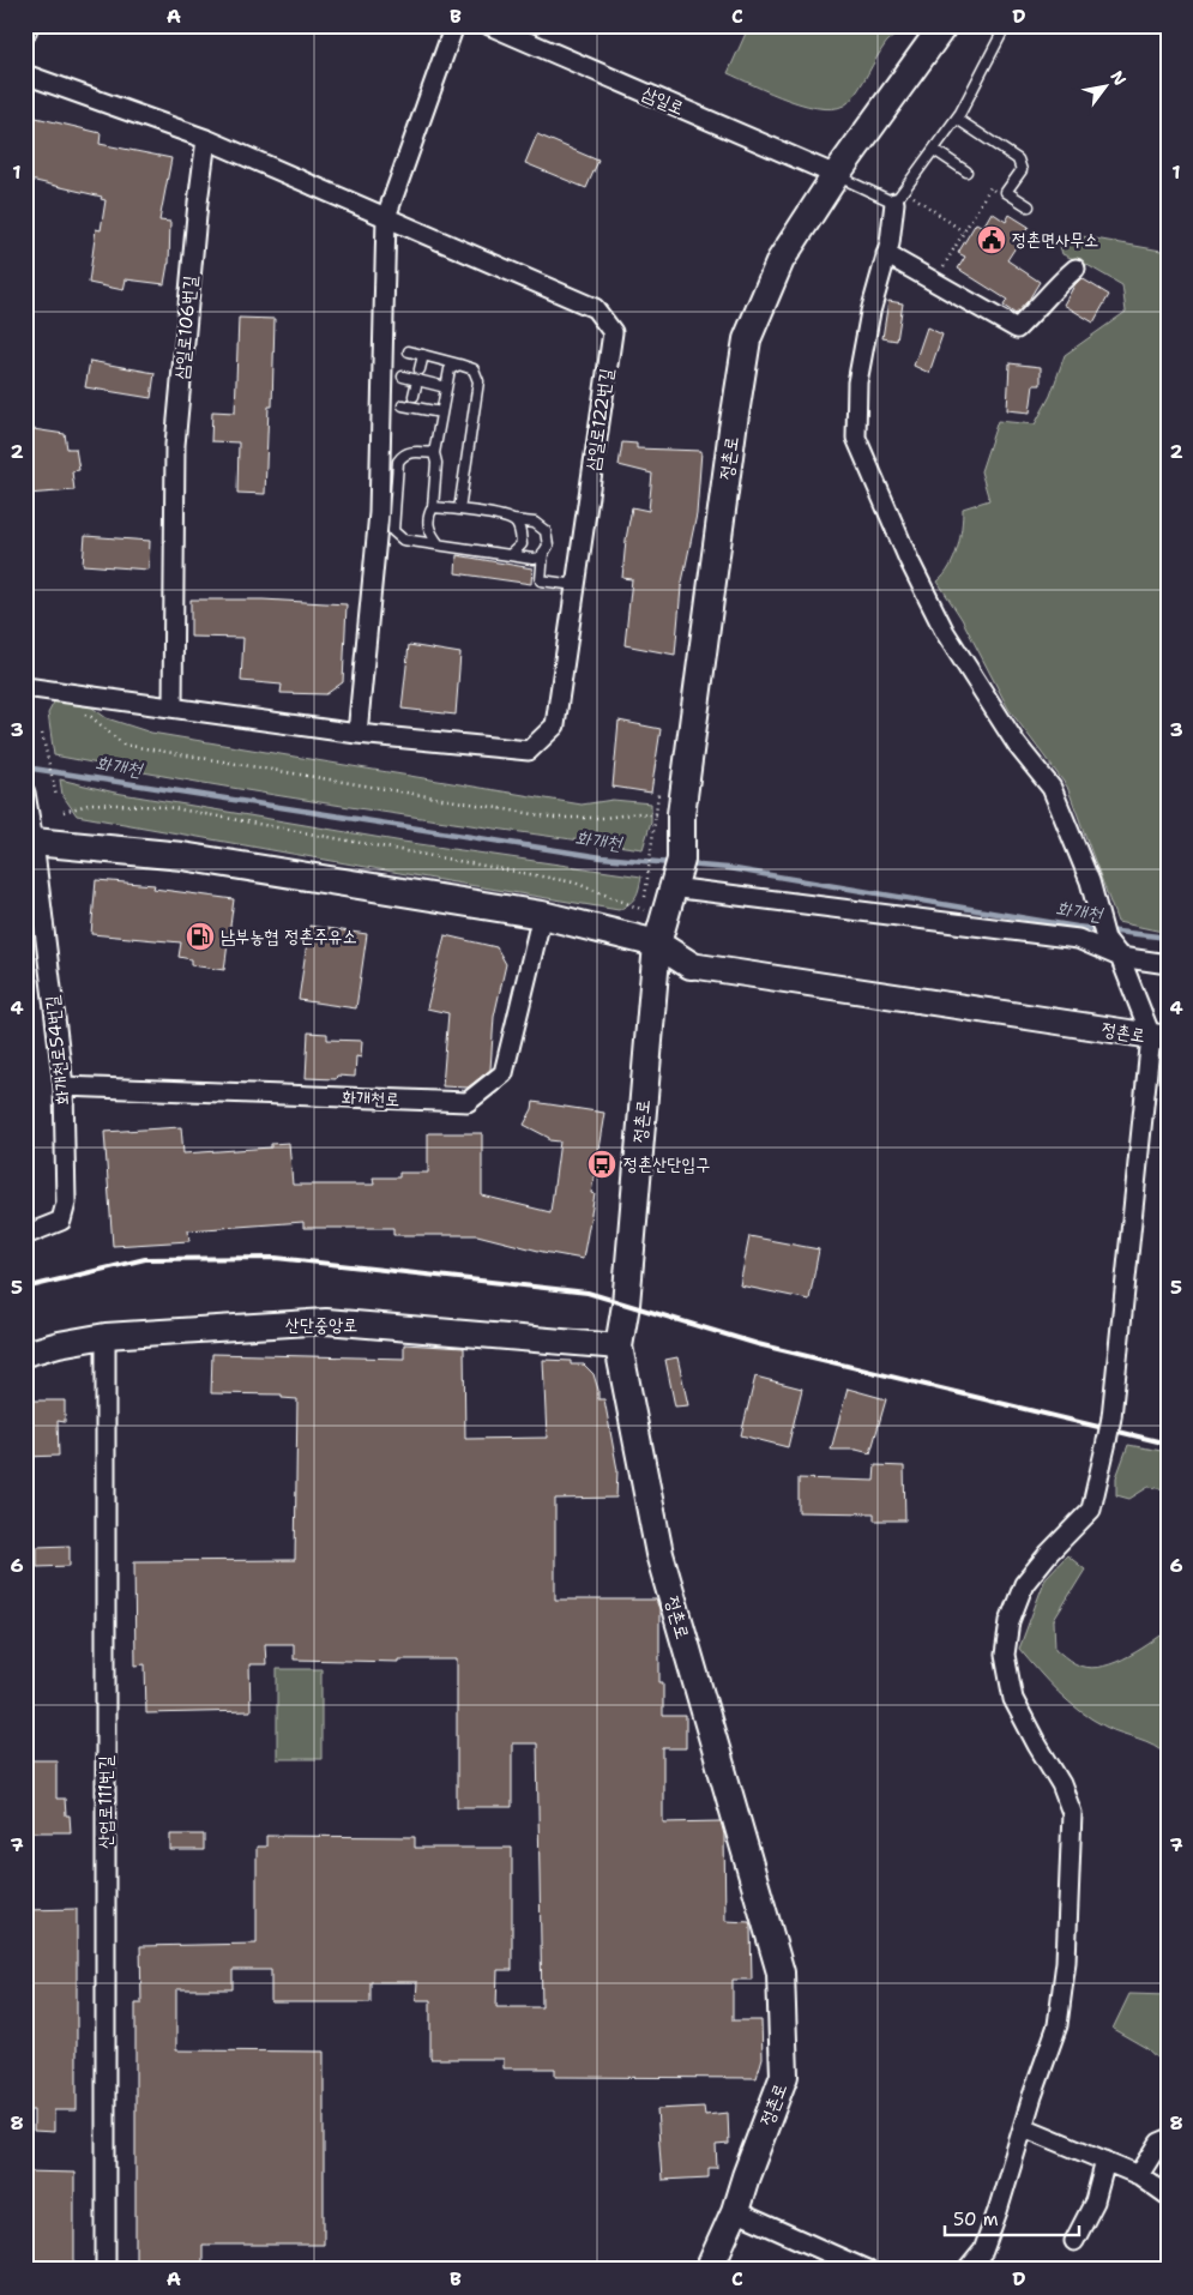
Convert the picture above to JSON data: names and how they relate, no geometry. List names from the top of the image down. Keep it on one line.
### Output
{"streets":{"main road":["정촌로"],"street":["삼일로","삼일로106번길","삼일로122번길","화개천로54번길","화개천로","산단중앙로","산업로111번길"]},"crossings":[["삼일로","정촌로"],["삼일로106번길","삼일로122번길"],["정촌로","산단중앙로"],["화개천로54번길","화개천로"],["산단중앙로","산업로111번길"]],"water":["화개천"],"places":{"public building":["정촌면사무소"],"fuel station":["남부농협 정촌주유소"],"bus stop":["정촌산단입구"]},"scale_bar":"50 m","north":"top right","grid":{"columns":["A","B","C","D"],"rows":["1","2","3","4","5","6","7","8"]}}
